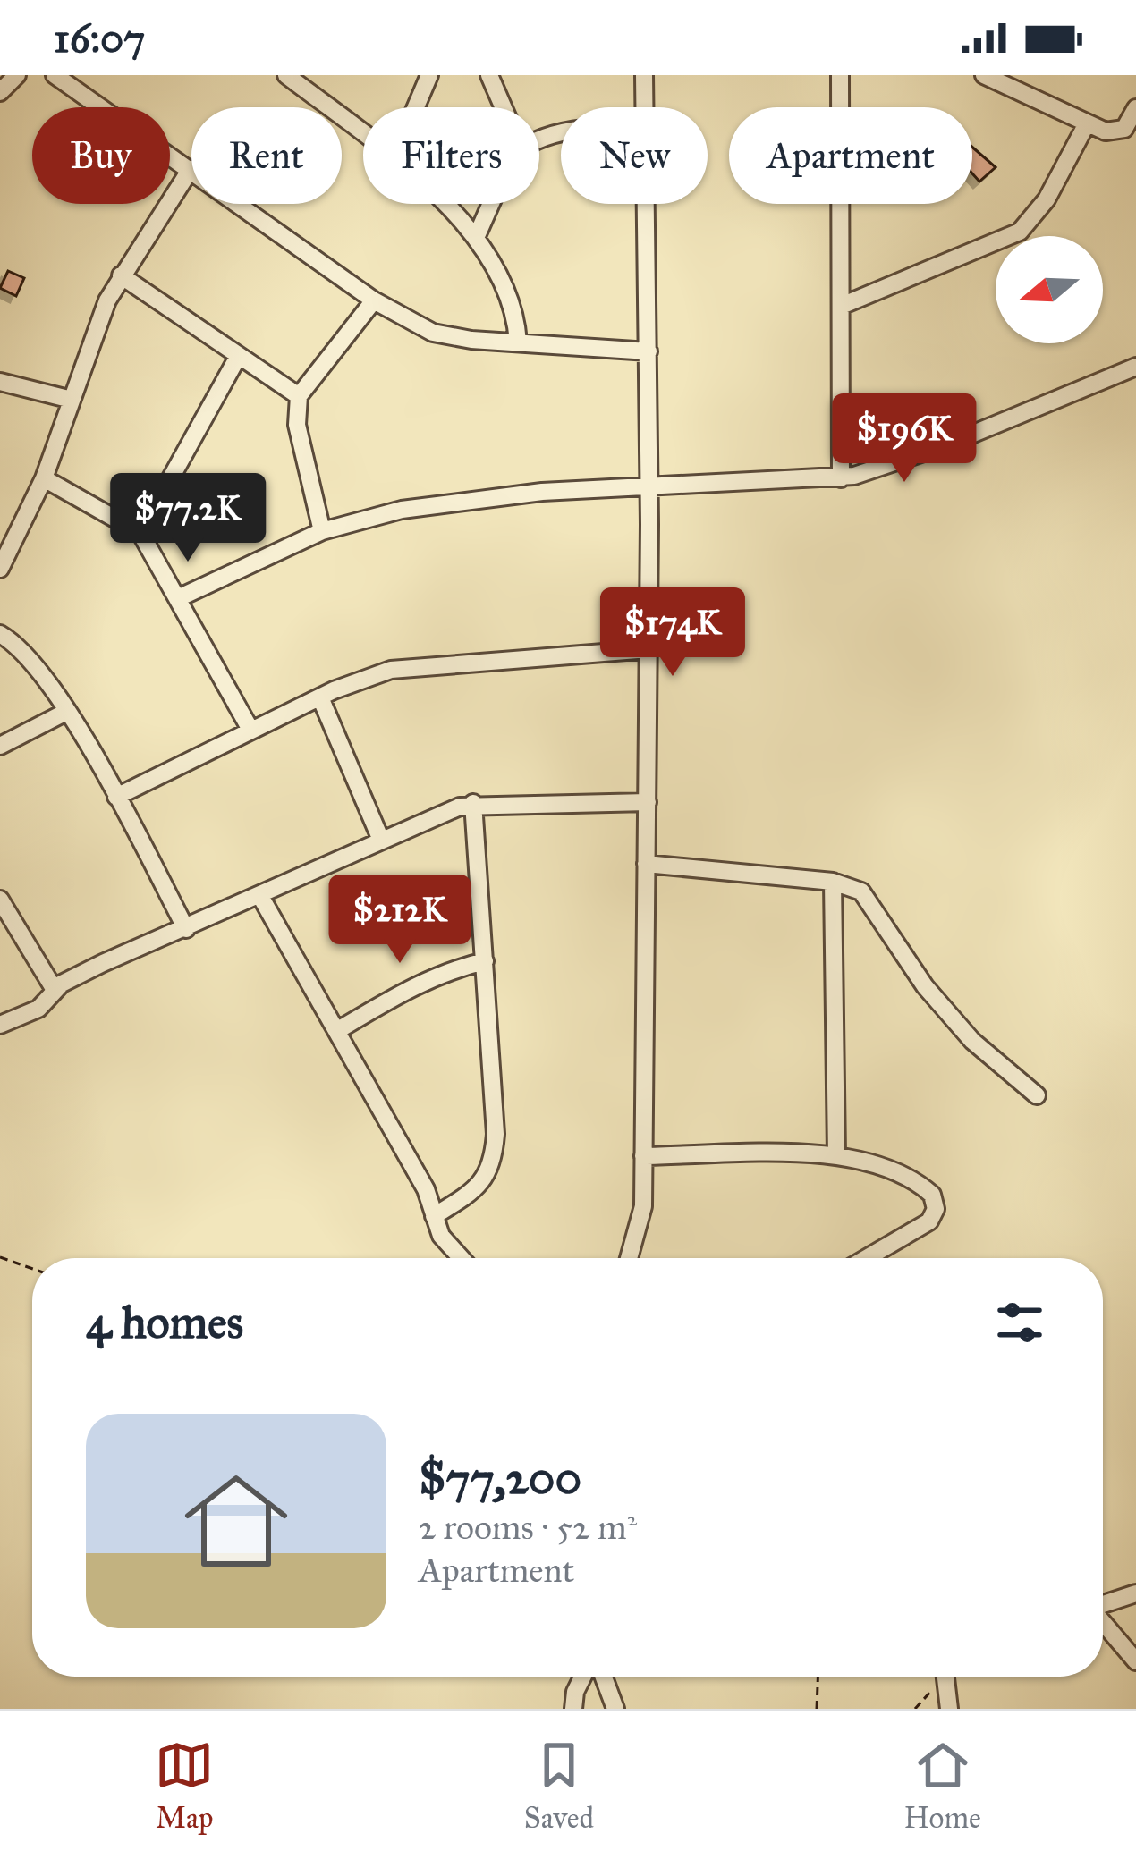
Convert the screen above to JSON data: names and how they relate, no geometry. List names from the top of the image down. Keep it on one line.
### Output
{"north":"left","page":{"status":"16:07","chip":["Buy","Rent","Filters","New","Apartment"],"price":["$196K","$77.2K","$174K","$212K"],"heading":"4 homes","list":[{"name":"$77,200","note":"2 rooms · 52 m² · Apartment"}],"tabs":["Map","Saved","Home"]}}
